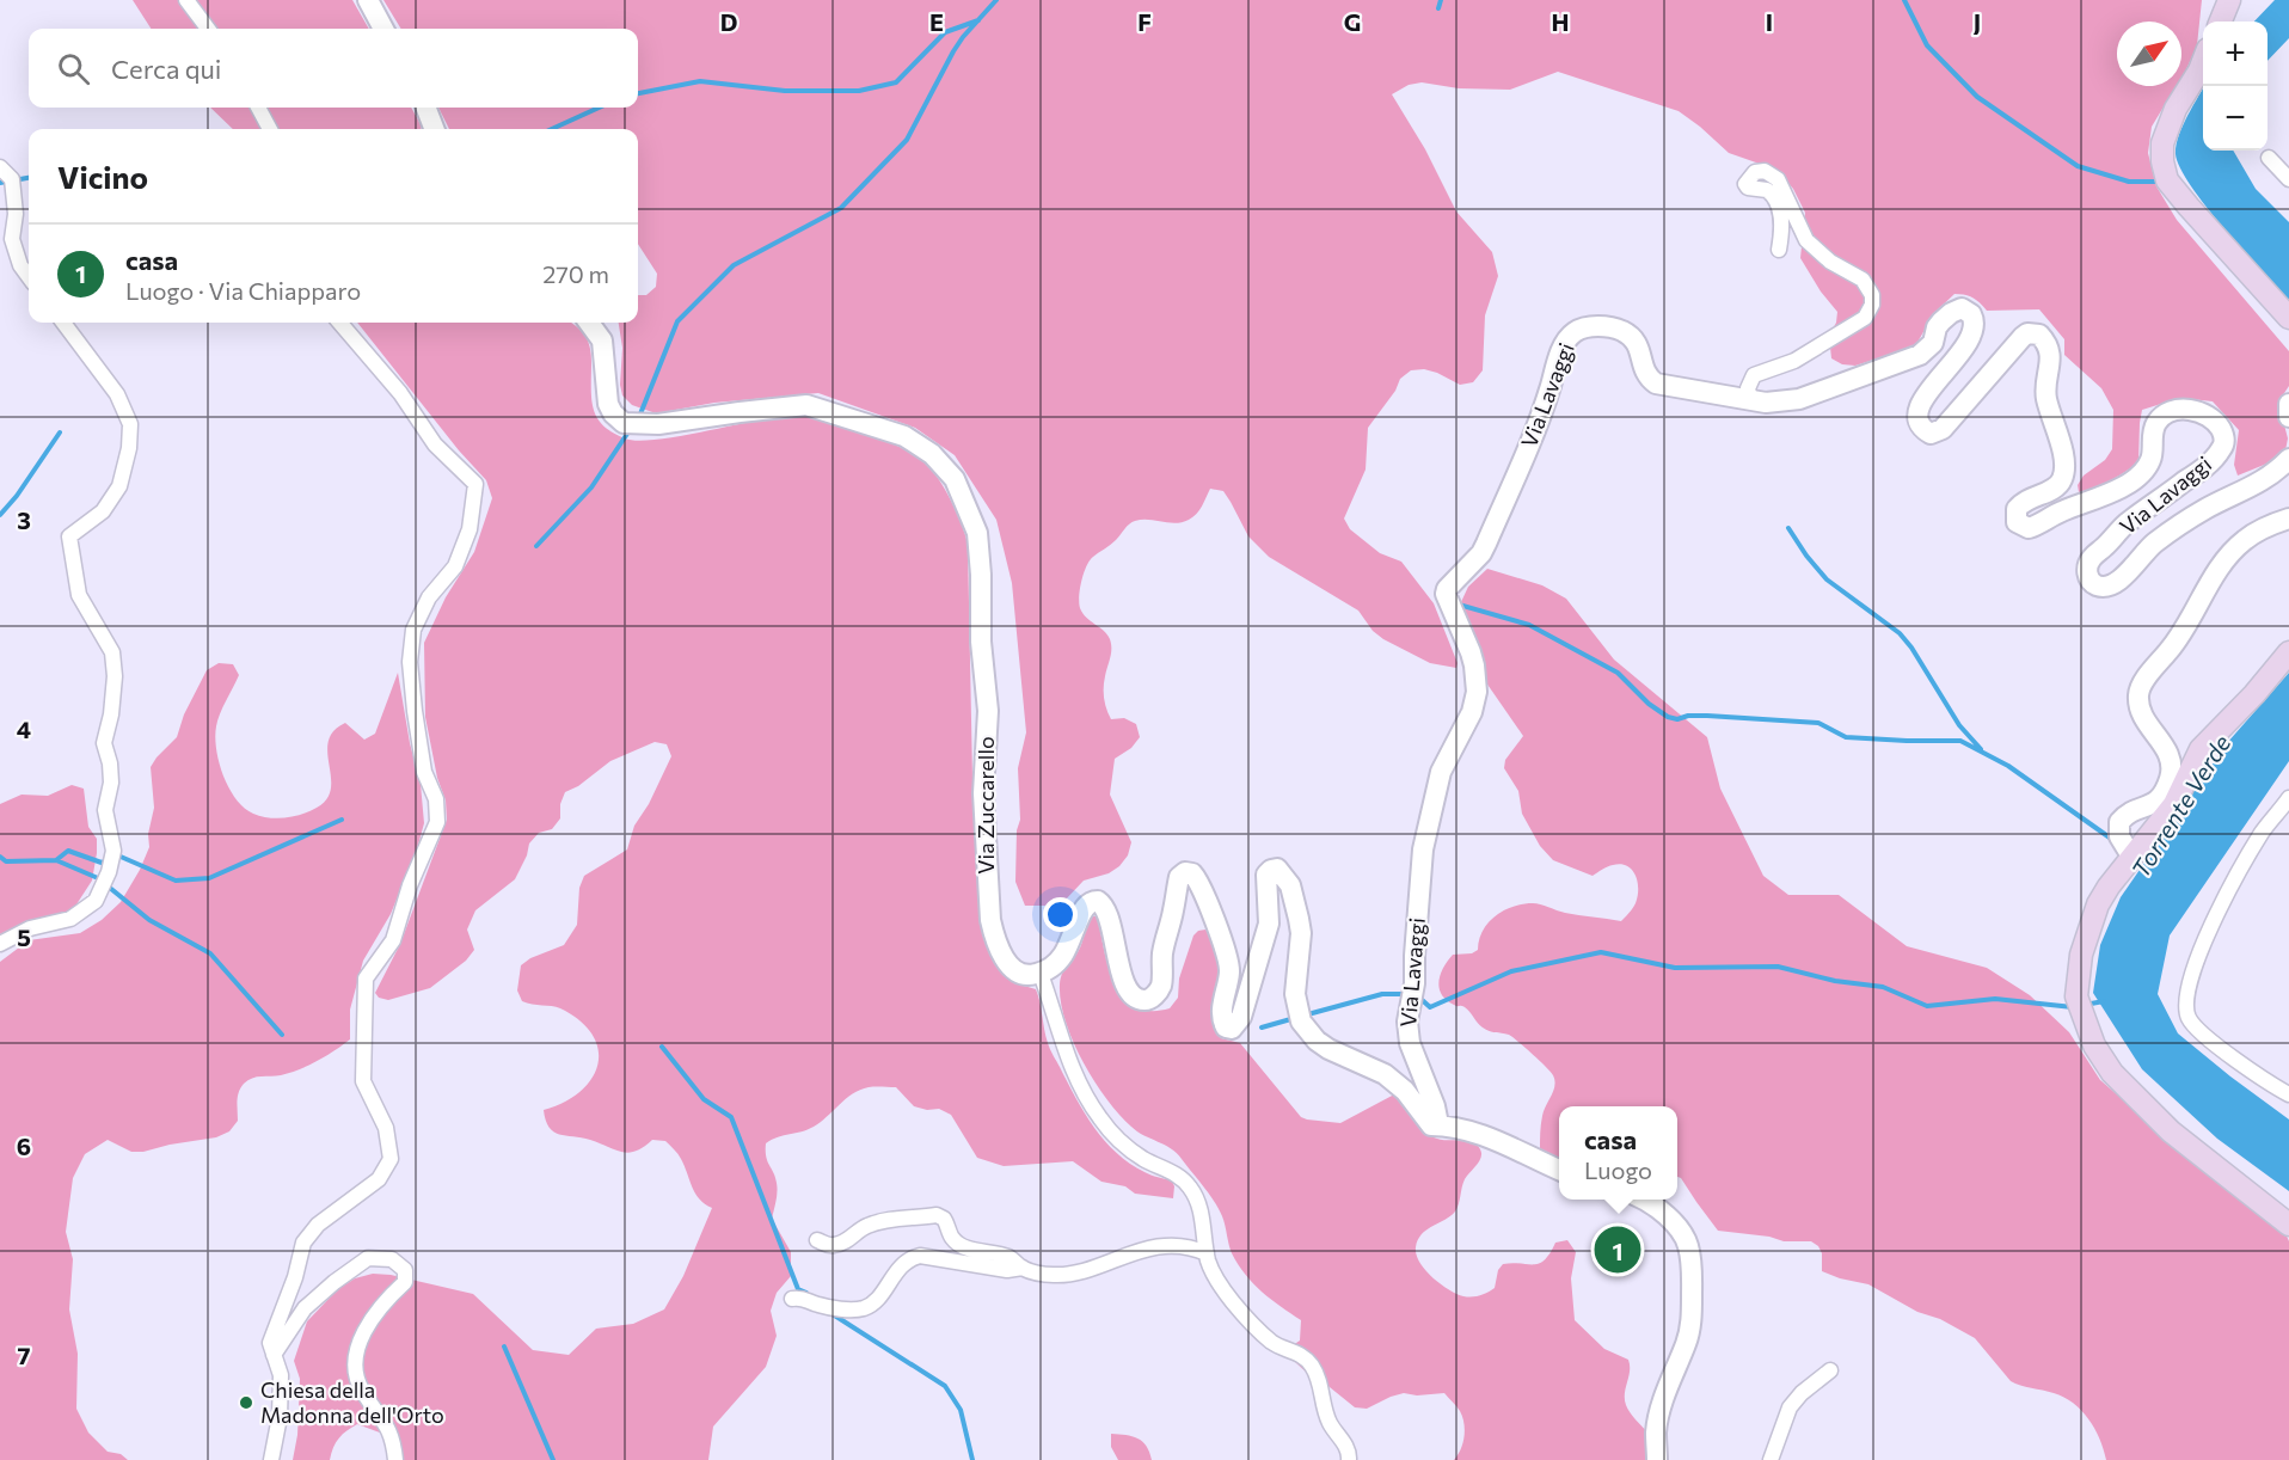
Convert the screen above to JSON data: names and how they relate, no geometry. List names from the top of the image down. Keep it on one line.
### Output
{"streets":{"street":["Via Lavaggi","Via Zuccarello"]},"water":["Torrente Verde"],"places":["Chiesa della Madonna dell'Orto"],"north":"top right","page":{"map_buttons":["+","−"],"search":"Cerca qui","heading":"Vicino","list":[{"mark":"1","name":"casa","note":"Luogo · Via Chiapparo","value":"270 m"}],"popup":["casa","Luogo"],"pins":"1"},"grid":{"columns":["D","E","F","G","H","I","J"],"rows":["3","4","5","6","7"]}}
